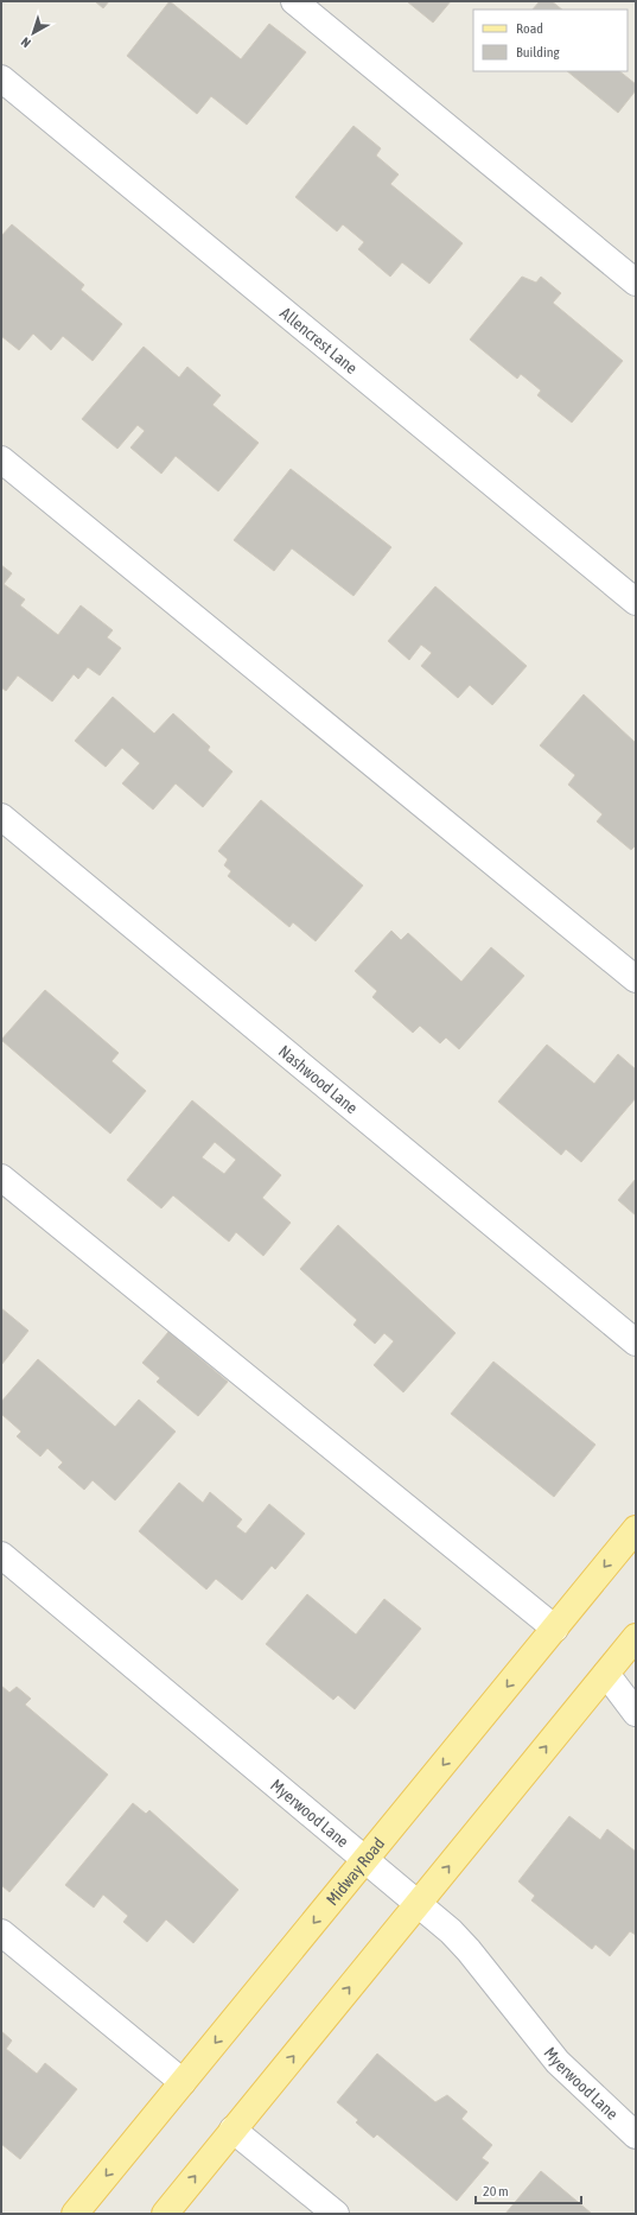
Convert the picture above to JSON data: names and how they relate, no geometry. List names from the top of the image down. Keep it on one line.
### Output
{"streets":{"main road":["Midway Road"],"street":["Allencrest Lane","Nashwood Lane","Myerwood Lane"]},"crossings":[["Myerwood Lane","Midway Road"]],"legend":["Road","Building"],"scale_bar":"20 m","north":"bottom left"}
